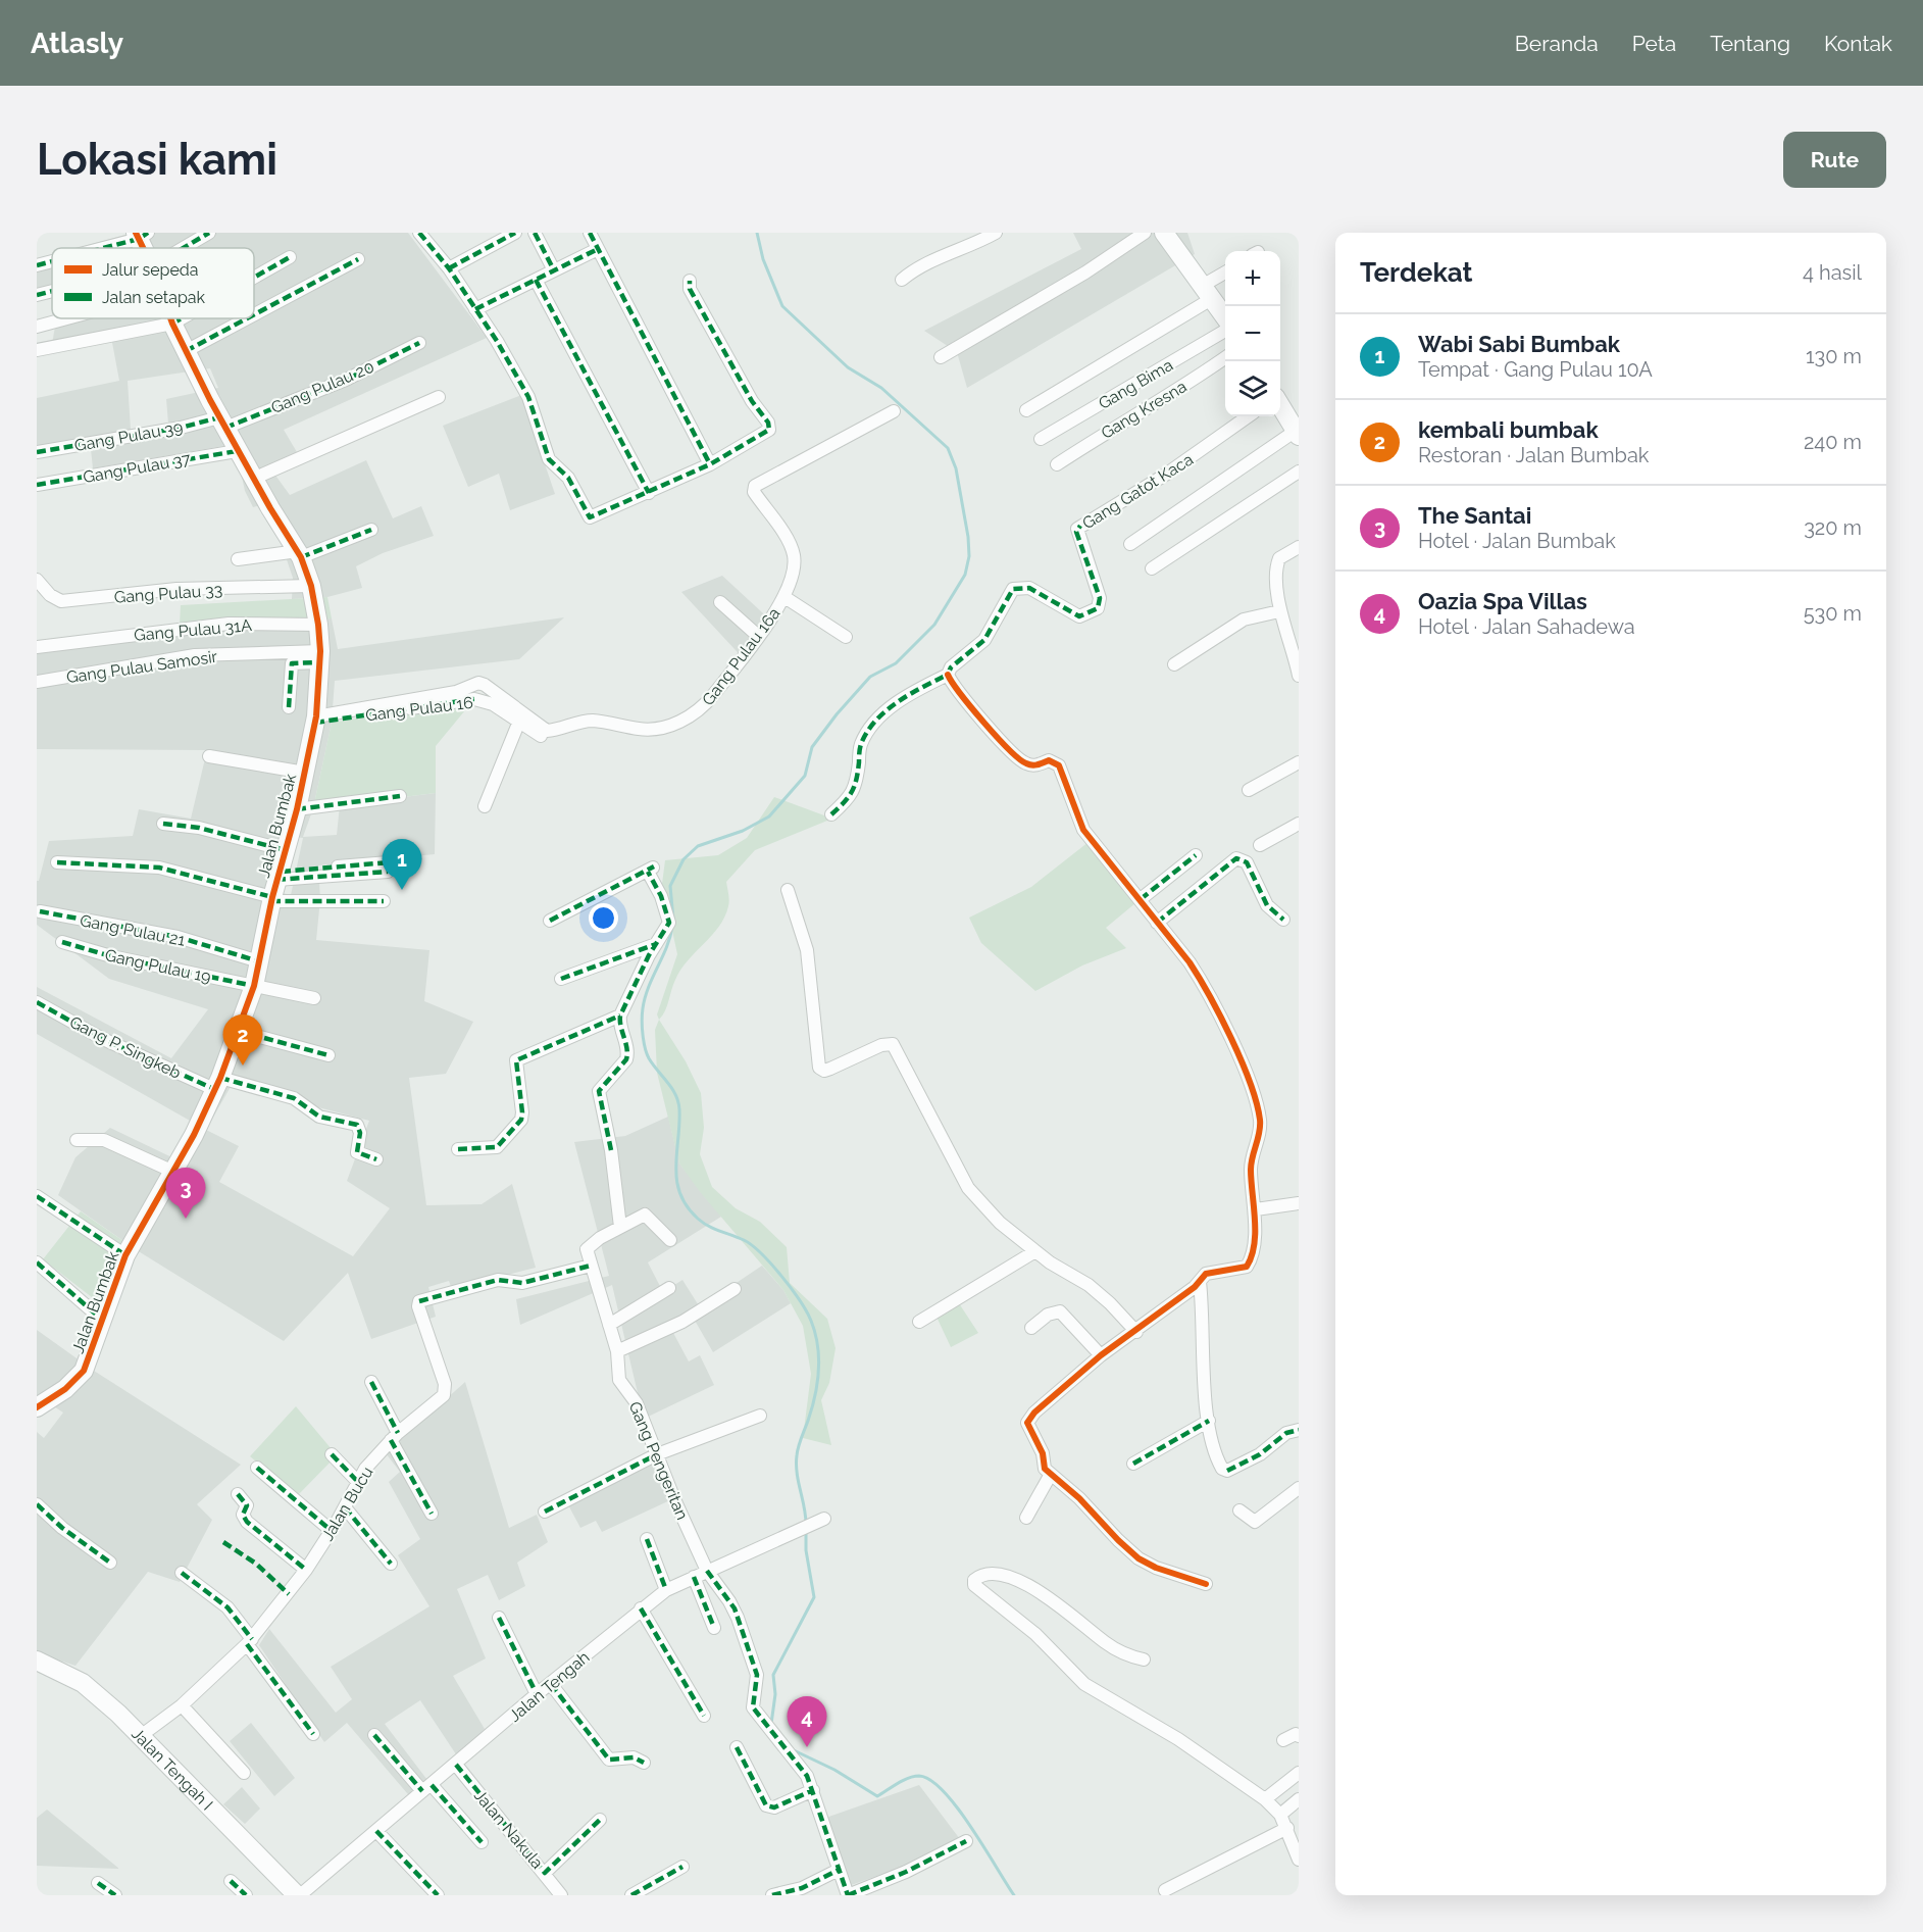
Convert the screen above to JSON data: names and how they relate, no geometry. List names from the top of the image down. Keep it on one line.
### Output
{"streets":{"street":["Gang Bima","Gang Pulau 20","Gang Kresna","Gang Pulau 39","Gang Pulau 37","Gang Gatot Kaca","Gang Pulau 33","Gang Pulau 31A","Gang Pulau 16a","Gang Pulau Samosir","Gang Pulau 16","Jalan Bumbak","Gang Pulau 21","Gang Pulau 19","Gang P. Singkeb","Gang Pengeritan","Jalan Bucu","Jalan Tengah","Jalan Tengah I","Jalan Nakula"]},"crossings":[["Gang Pulau 20","Gang Pulau 39"],["Gang Pulau 20","Jalan Bumbak"],["Gang Pulau 39","Jalan Bumbak"],["Gang Pulau 37","Jalan Bumbak"],["Gang Pulau 33","Jalan Bumbak"],["Gang Pulau 31A","Jalan Bumbak"],["Gang Pulau 16a","Gang Pulau 16"],["Gang Pulau 16a","Jalan Bumbak"],["Gang Pulau Samosir","Jalan Bumbak"],["Gang Pulau 16","Jalan Bumbak"],["Jalan Bumbak","Gang Pulau 21"],["Jalan Bumbak","Gang Pulau 19"],["Jalan Bumbak","Gang P. Singkeb"],["Gang Pengeritan","Jalan Bucu"],["Gang Pengeritan","Jalan Tengah"],["Jalan Bucu","Jalan Tengah I"],["Jalan Tengah","Jalan Tengah I"],["Jalan Tengah","Jalan Nakula"]],"legend":["Jalur sepeda","Jalan setapak"],"page":{"header":"Atlasly","nav":["Beranda","Peta","Tentang","Kontak"],"buttons":"Rute","title":"Lokasi kami","heading":["Terdekat","4 hasil"],"map_buttons":["+","−"],"list":[{"mark":"1","name":"Wabi Sabi Bumbak","note":"Tempat · Gang Pulau 10A","value":"130 m"},{"mark":"2","name":"kembali bumbak","note":"Restoran · Jalan Bumbak","value":"240 m"},{"mark":"3","name":"The Santai","note":"Hotel · Jalan Bumbak","value":"320 m"},{"mark":"4","name":"Oazia Spa Villas","note":"Hotel · Jalan Sahadewa","value":"530 m"}],"pins":["1","2","3","4"]}}
